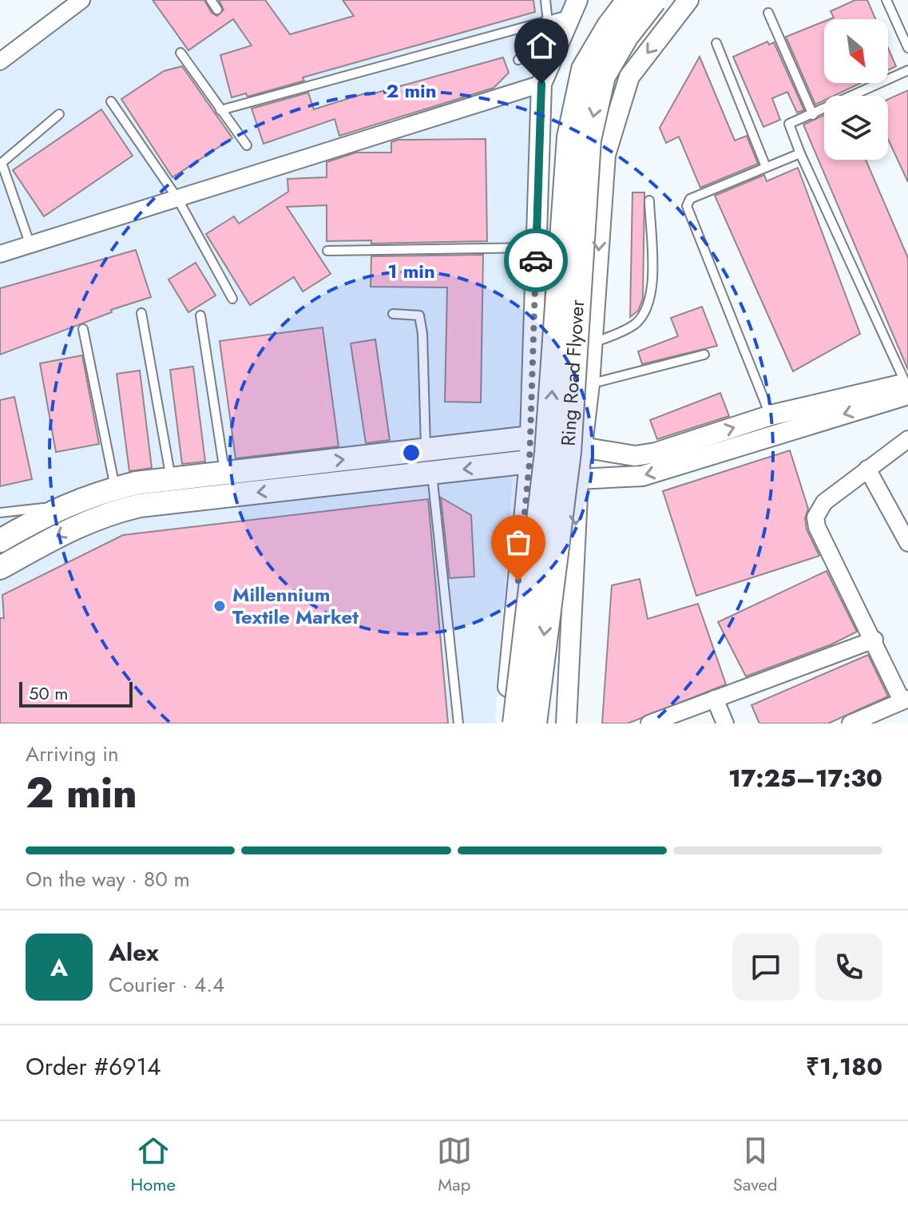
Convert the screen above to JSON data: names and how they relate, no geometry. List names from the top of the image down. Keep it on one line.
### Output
{"streets":{"highway":["Ring Road Flyover"]},"places":["Millennium Textile Market"],"scale_bar":"50 m","north":"bottom right","page":{"scale":"50 m","heading":["2 min","Arriving in","17:25–17:30"],"panel":["Alex","Courier · 4.4","Order #6914","₹1,180"],"bar":"On the way · 80 m","round":"A","tabs":["Home","Map","Saved"]},"rings":["2 min","1 min"]}
